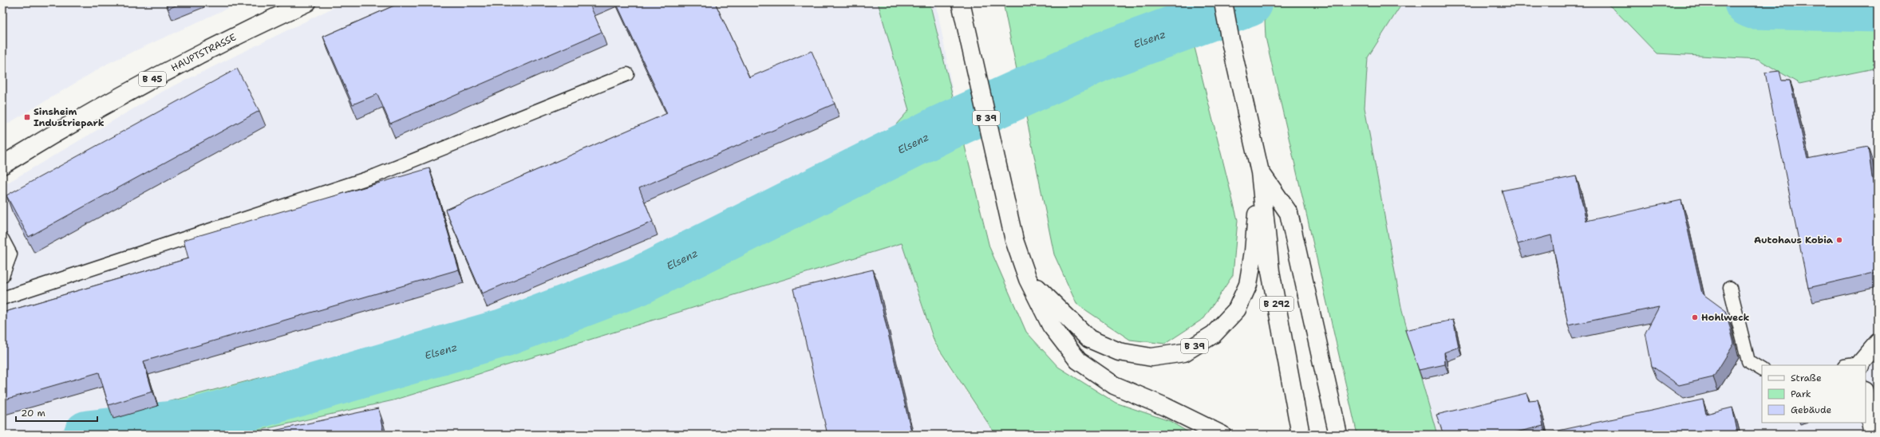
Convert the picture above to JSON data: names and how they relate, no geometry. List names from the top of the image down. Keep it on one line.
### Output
{"streets":{"main road":["HAUPTSTRASSE","B 45","B 39","B 292"]},"crossings":[["B 39","B 292"]],"water":["Elsenz"],"places":{"transit":["Sinsheim Industriepark"],"other":["Autohaus Kobia","Hohlweck"]},"legend":["Straße","Park","Gebäude"],"scale_bar":"20 m"}
